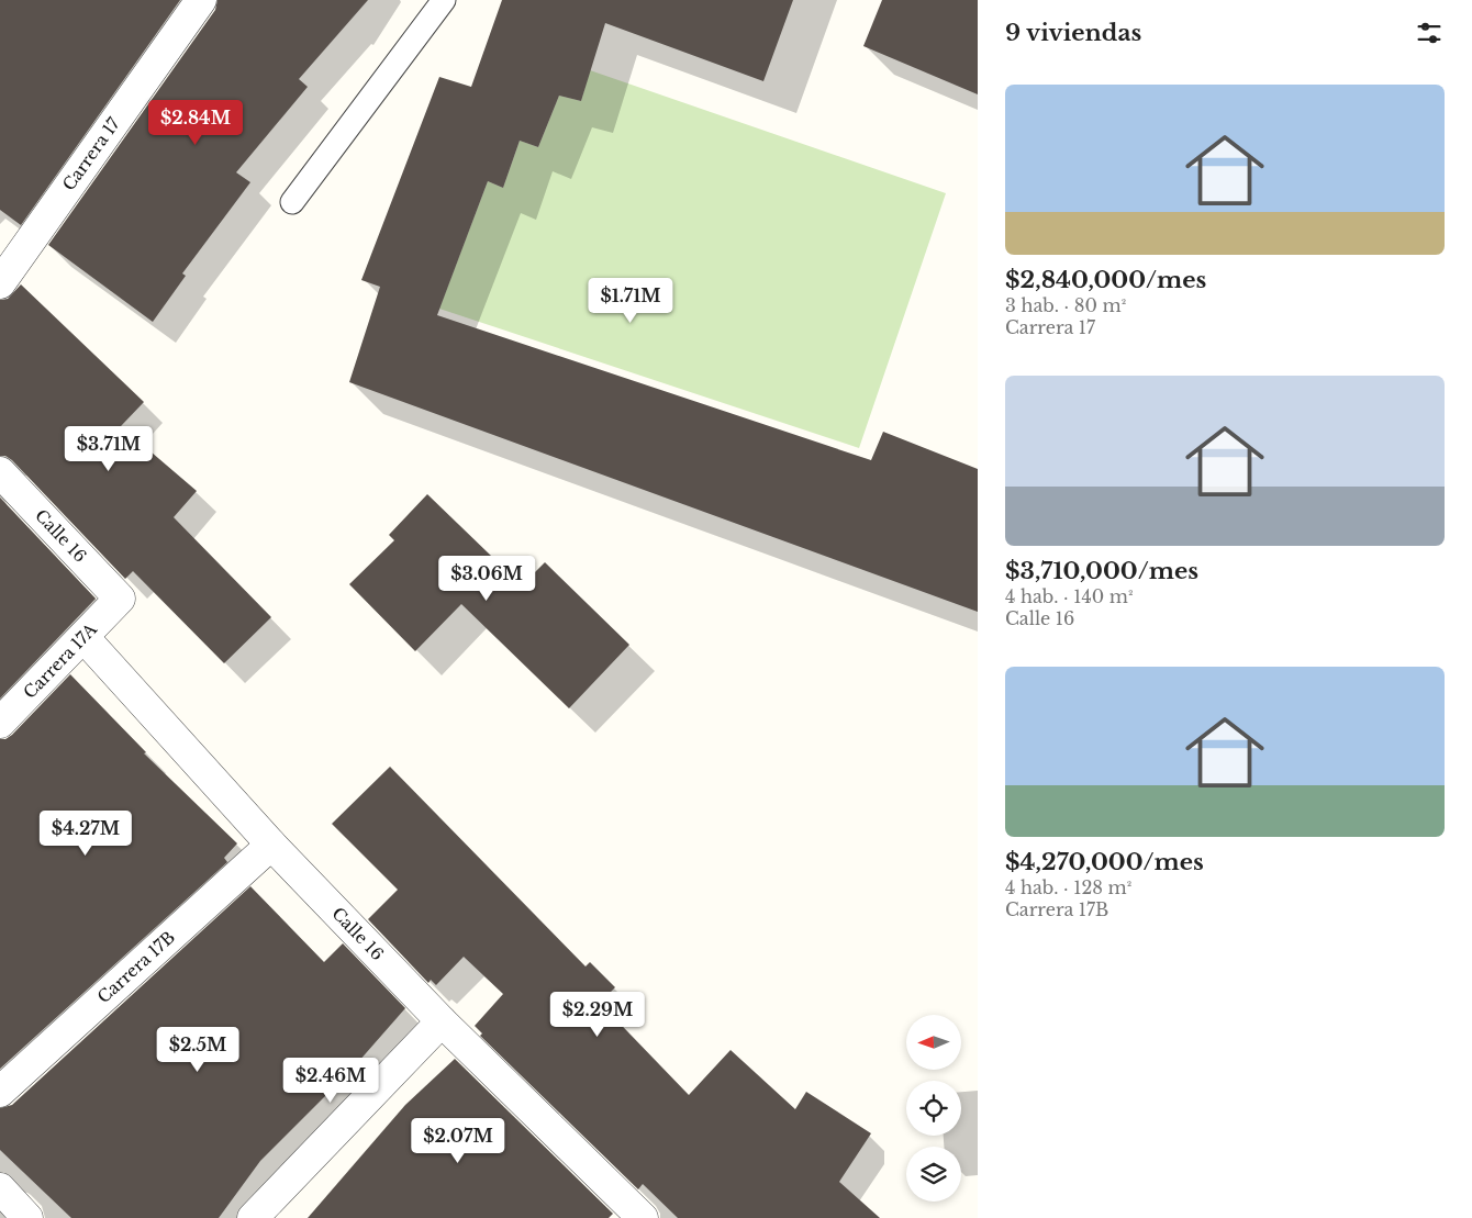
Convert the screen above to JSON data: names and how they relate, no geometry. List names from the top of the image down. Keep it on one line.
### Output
{"streets":{"street":["Carrera 17","Calle 16","Carrera 17A","Carrera 17B"]},"crossings":[["Calle 16","Carrera 17A"],["Calle 16","Carrera 17B"]],"north":"left","page":{"heading":"9 viviendas","list":[{"name":"$2,840,000/mes","note":"3 hab. · 80 m² · Carrera 17"},{"name":"$3,710,000/mes","note":"4 hab. · 140 m² · Calle 16"},{"name":"$4,270,000/mes","note":"4 hab. · 128 m² · Carrera 17B"}],"price":["$2.84M","$1.71M","$3.71M","$3.06M","$4.27M","$2.29M","$2.5M","$2.46M","$2.07M"]}}
